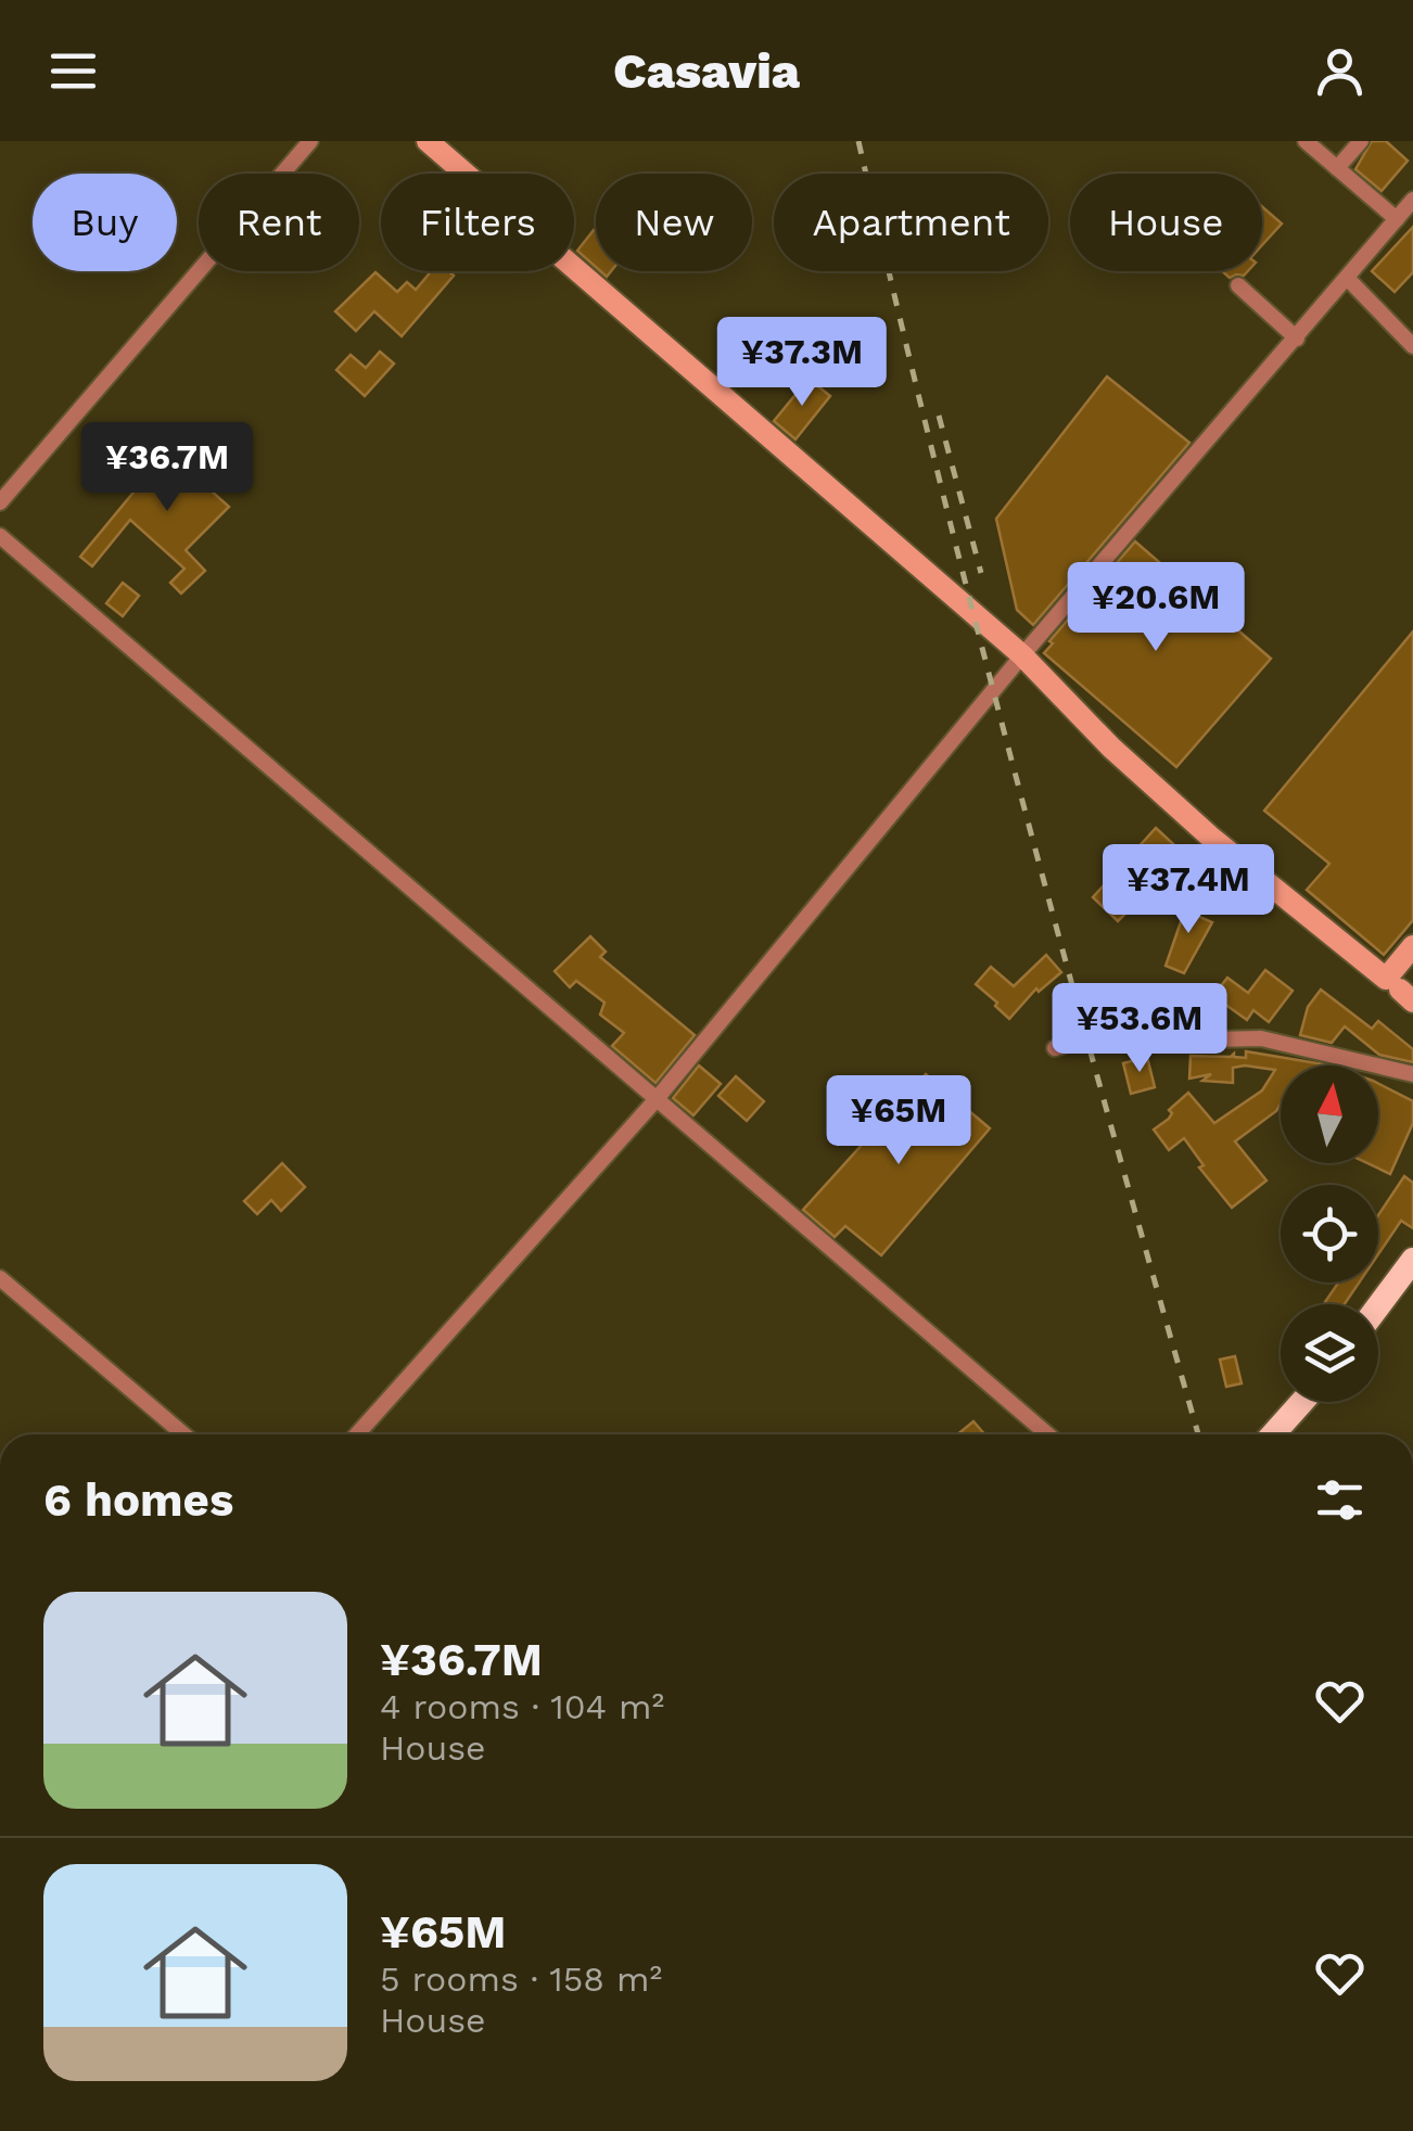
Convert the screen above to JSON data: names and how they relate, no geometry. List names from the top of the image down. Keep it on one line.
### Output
{"north":"top","page":{"header":"Casavia","chip":["Buy","Rent","Filters","New","Apartment","House"],"price":["¥37.3M","¥36.7M","¥20.6M","¥37.4M","¥53.6M","¥65M"],"heading":"6 homes","list":[{"name":"¥36.7M","note":"4 rooms · 104 m² · House"},{"name":"¥65M","note":"5 rooms · 158 m² · House"}]}}
